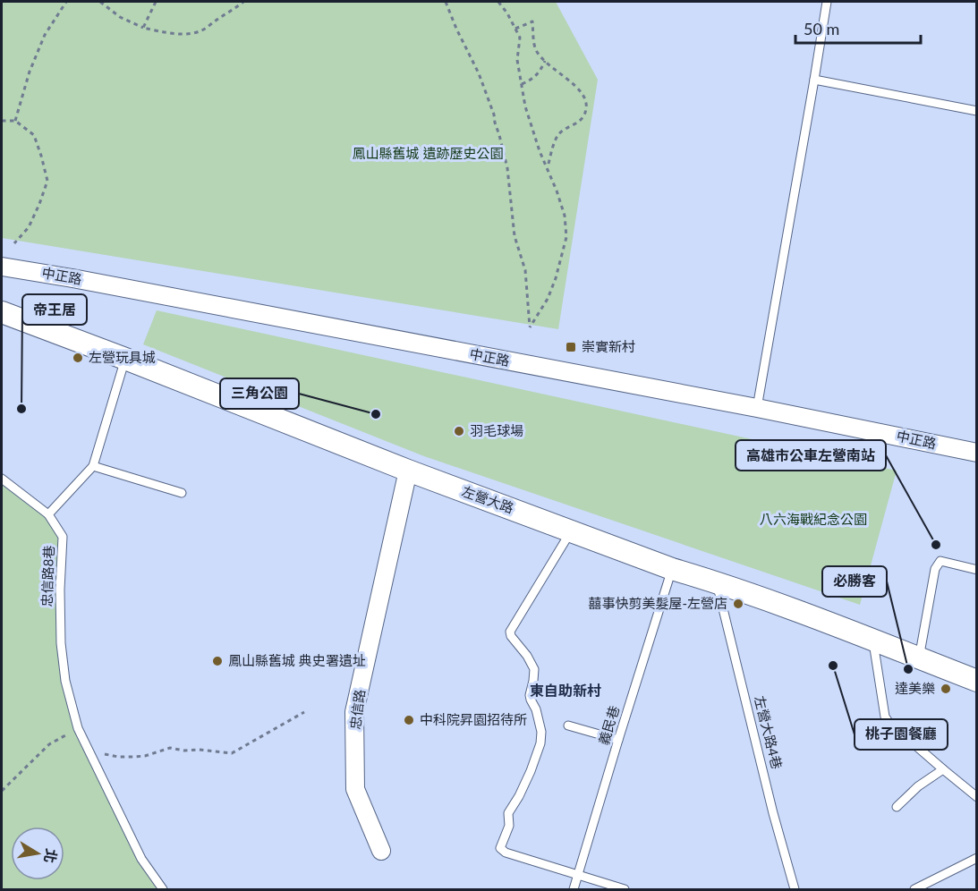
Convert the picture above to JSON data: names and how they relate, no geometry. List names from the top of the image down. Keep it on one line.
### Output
{"streets":{"street":["中正路","左營大路","忠信路"],"lane":["忠信路8巷","義民巷","左營大路4巷"]},"crossings":[["左營大路","忠信路"],["左營大路","義民巷"],["左營大路","左營大路4巷"]],"districts":["東自助新村"],"parks":["鳳山縣舊城 遺跡歷史公園","八六海戰紀念公園"],"places":{"transit":["崇實新村"],"other":["左營玩具城","帝王居","三角公園","羽毛球場","高雄市公車左營南站","囍事快剪美髮屋-左營店","鳳山縣舊城 典史署遺址","桃子園餐廳","必勝客","達美樂","中科院昇園招待所"]},"scale_bar":"50 m","north":"right"}
